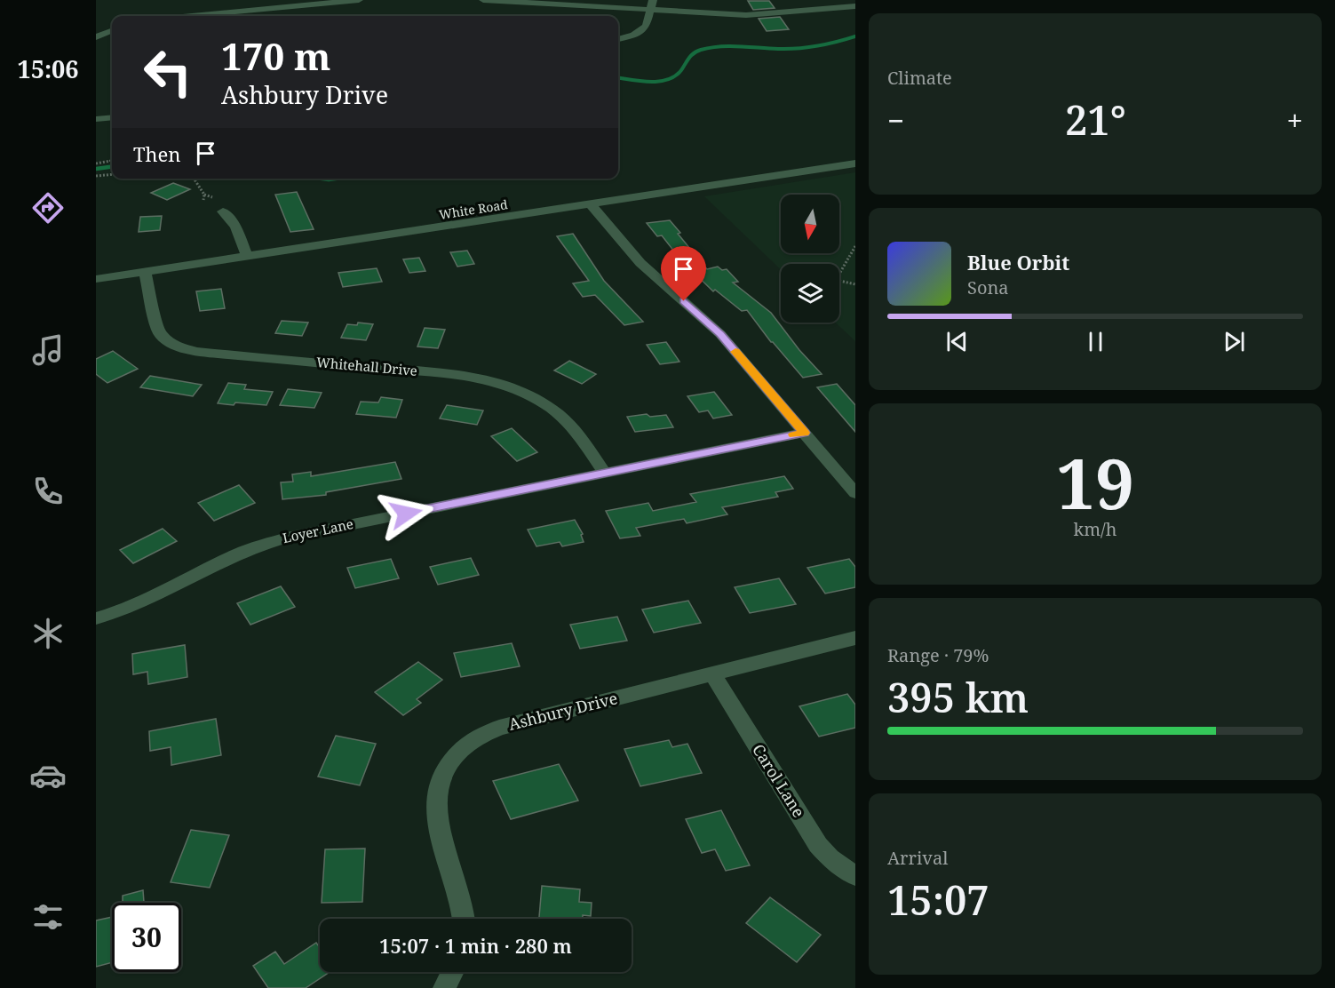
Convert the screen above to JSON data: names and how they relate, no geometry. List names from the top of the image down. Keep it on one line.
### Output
{"streets":{"street":["White Road","Whitehall Drive","Loyer Lane","Ashbury Drive","Carol Lane"]},"crossings":[["White Road","Whitehall Drive"],["Whitehall Drive","Loyer Lane"],["Ashbury Drive","Carol Lane"]],"north":"bottom","page":{"tabs":"15:06","tile":["Climate",["19","km/h"],["Range · 79%","395 km"],["Arrival","15:07"]],"turn":["170 m","Ashbury Drive"],"heat":["−","21°","+"],"then":"Then","song":["Blue Orbit","Sona"],"limit":"30","trip":"15:07 · 1 min · 280 m"}}
